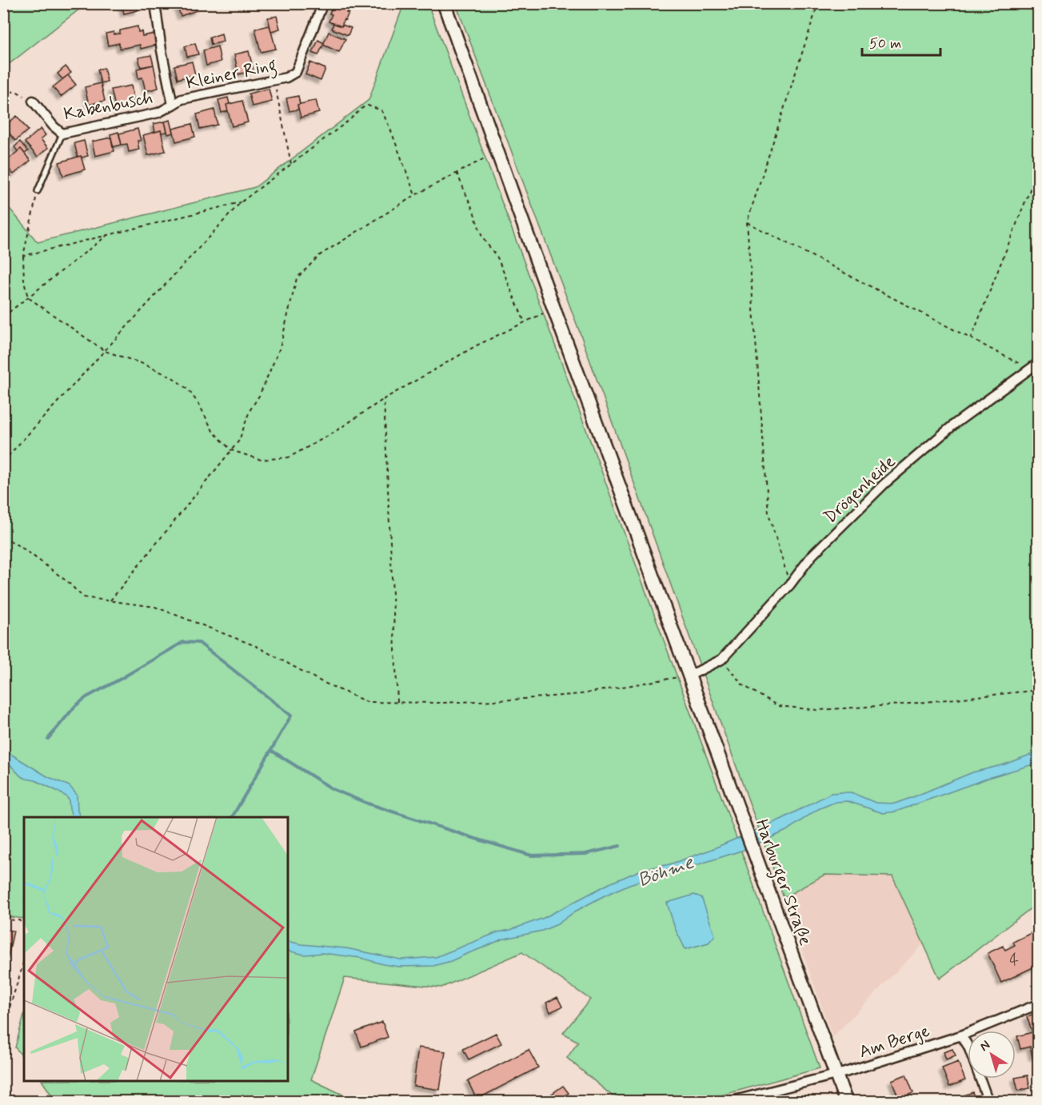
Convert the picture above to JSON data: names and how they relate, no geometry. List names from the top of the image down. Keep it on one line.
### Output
{"streets":{"main road":["Harburger Straße"],"street":["Kleiner Ring","Kabenbusch","Drögenheide","Am Berge"]},"crossings":[["Kleiner Ring","Kabenbusch"],["Harburger Straße","Am Berge"]],"water":["Böhme"],"house_numbers":["4"],"scale_bar":"50 m","north":"top left"}
